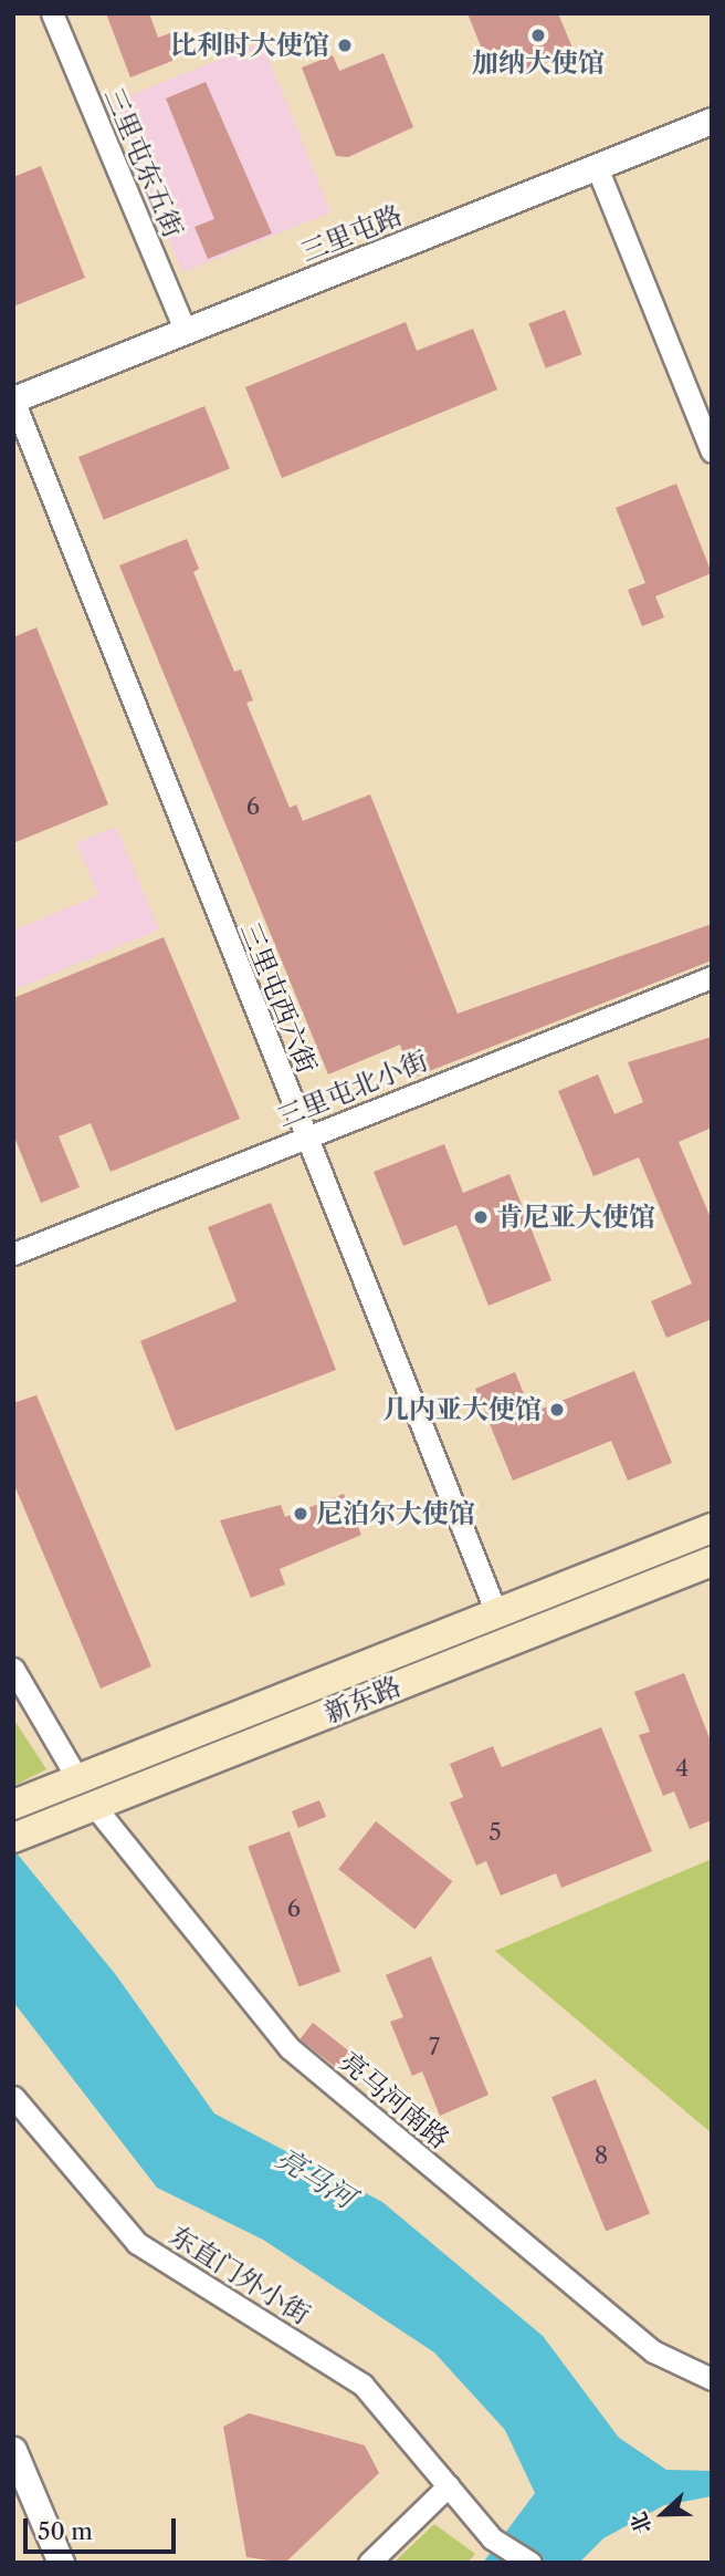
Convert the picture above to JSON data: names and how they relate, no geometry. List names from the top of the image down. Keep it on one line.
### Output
{"streets":{"main road":["新东路"],"street":["三里屯东五街","三里屯路","三里屯西六街","三里屯北小街","亮马河南路","东直门外小街"]},"crossings":[["三里屯东五街","三里屯路"],["三里屯路","三里屯西六街"],["三里屯西六街","三里屯北小街"],["三里屯西六街","新东路"],["新东路","亮马河南路"]],"water":["亮马河"],"places":["加纳大使馆","比利时大使馆","肯尼亚大使馆","几内亚大使馆","尼泊尔大使馆"],"house_numbers":["6","4","5","6","7","8"],"scale_bar":"50 m","north":"left"}
